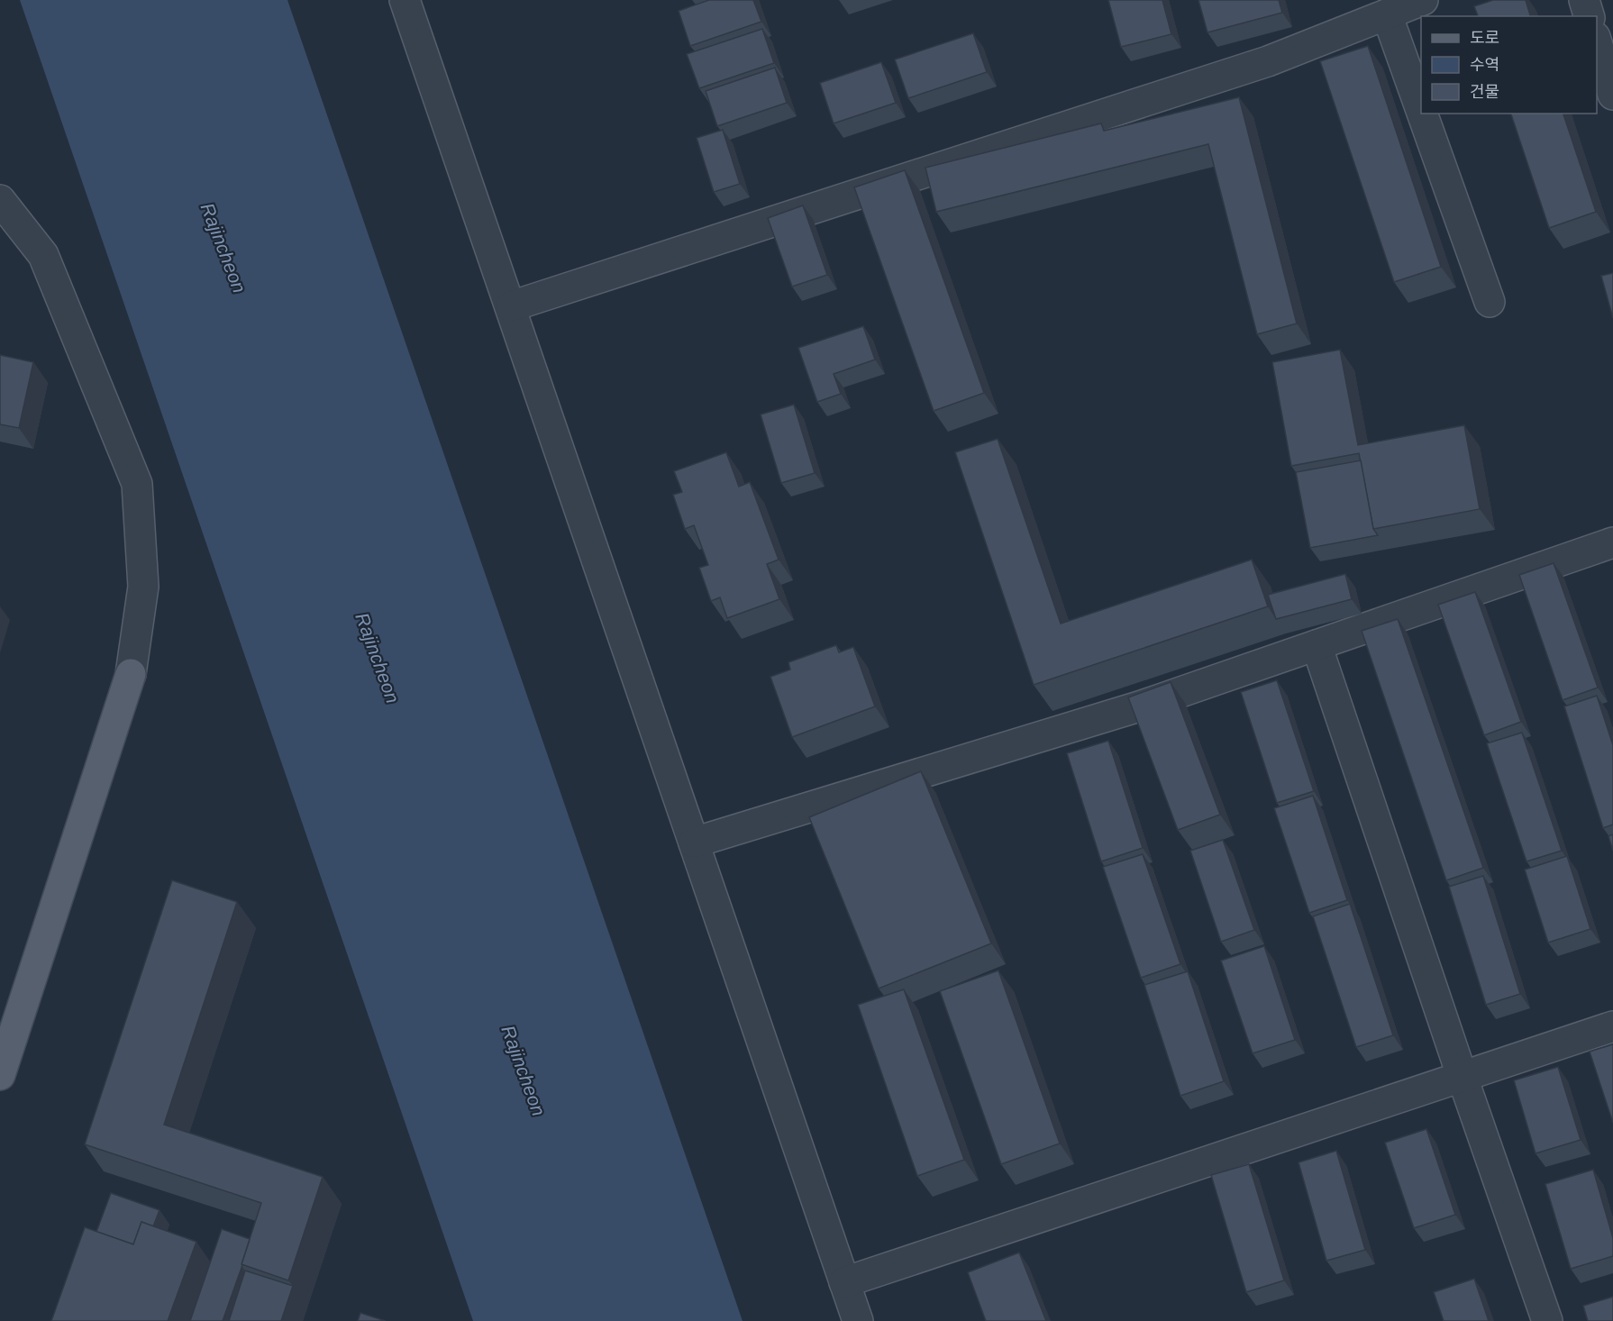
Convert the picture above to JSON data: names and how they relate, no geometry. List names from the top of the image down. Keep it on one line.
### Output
{"water":["Rajincheon"],"legend":["도로","수역","건물"]}
